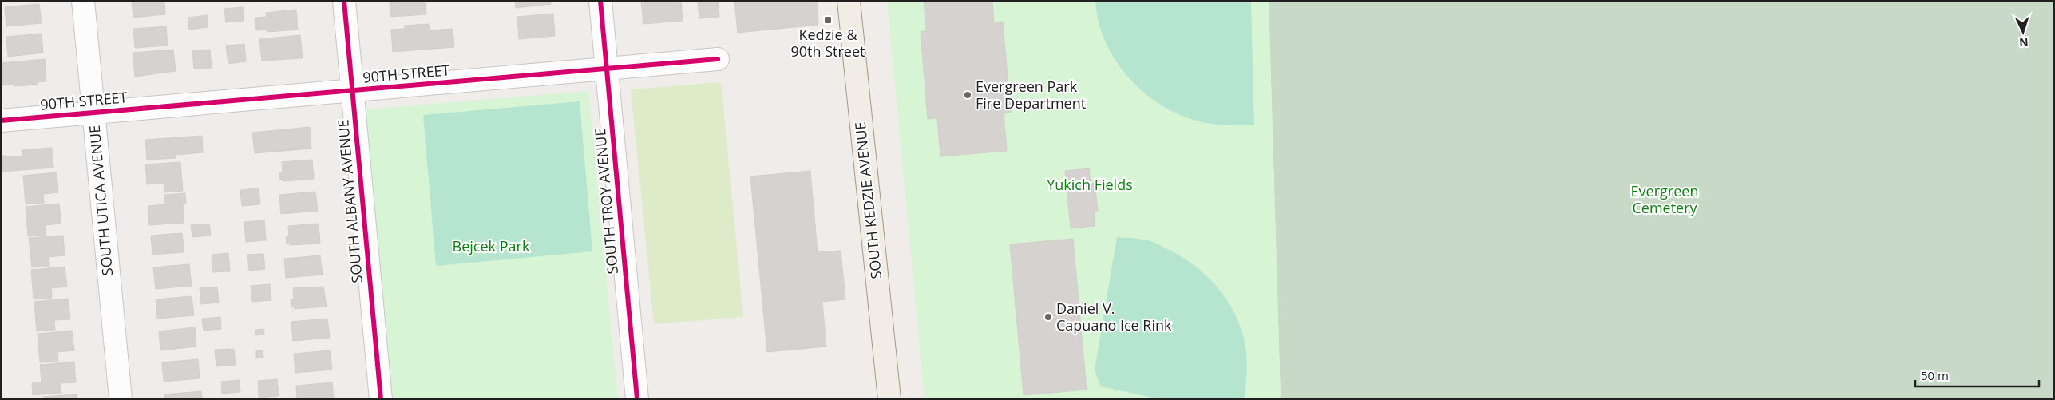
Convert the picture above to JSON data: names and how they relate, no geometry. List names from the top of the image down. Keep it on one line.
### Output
{"streets":{"main road":["SOUTH KEDZIE AVENUE"],"street":["90TH STREET","SOUTH UTICA AVENUE","SOUTH ALBANY AVENUE","SOUTH TROY AVENUE"]},"crossings":[["90TH STREET","SOUTH UTICA AVENUE"],["90TH STREET","SOUTH ALBANY AVENUE"],["90TH STREET","SOUTH TROY AVENUE"]],"parks":["Yukich Fields","Evergreen Cemetery","Bejcek Park"],"places":{"transit":["Kedzie & 90th Street"],"other":["Evergreen Park Fire Department","Daniel V. Capuano Ice Rink"]},"scale_bar":"50 m","north":"bottom"}
